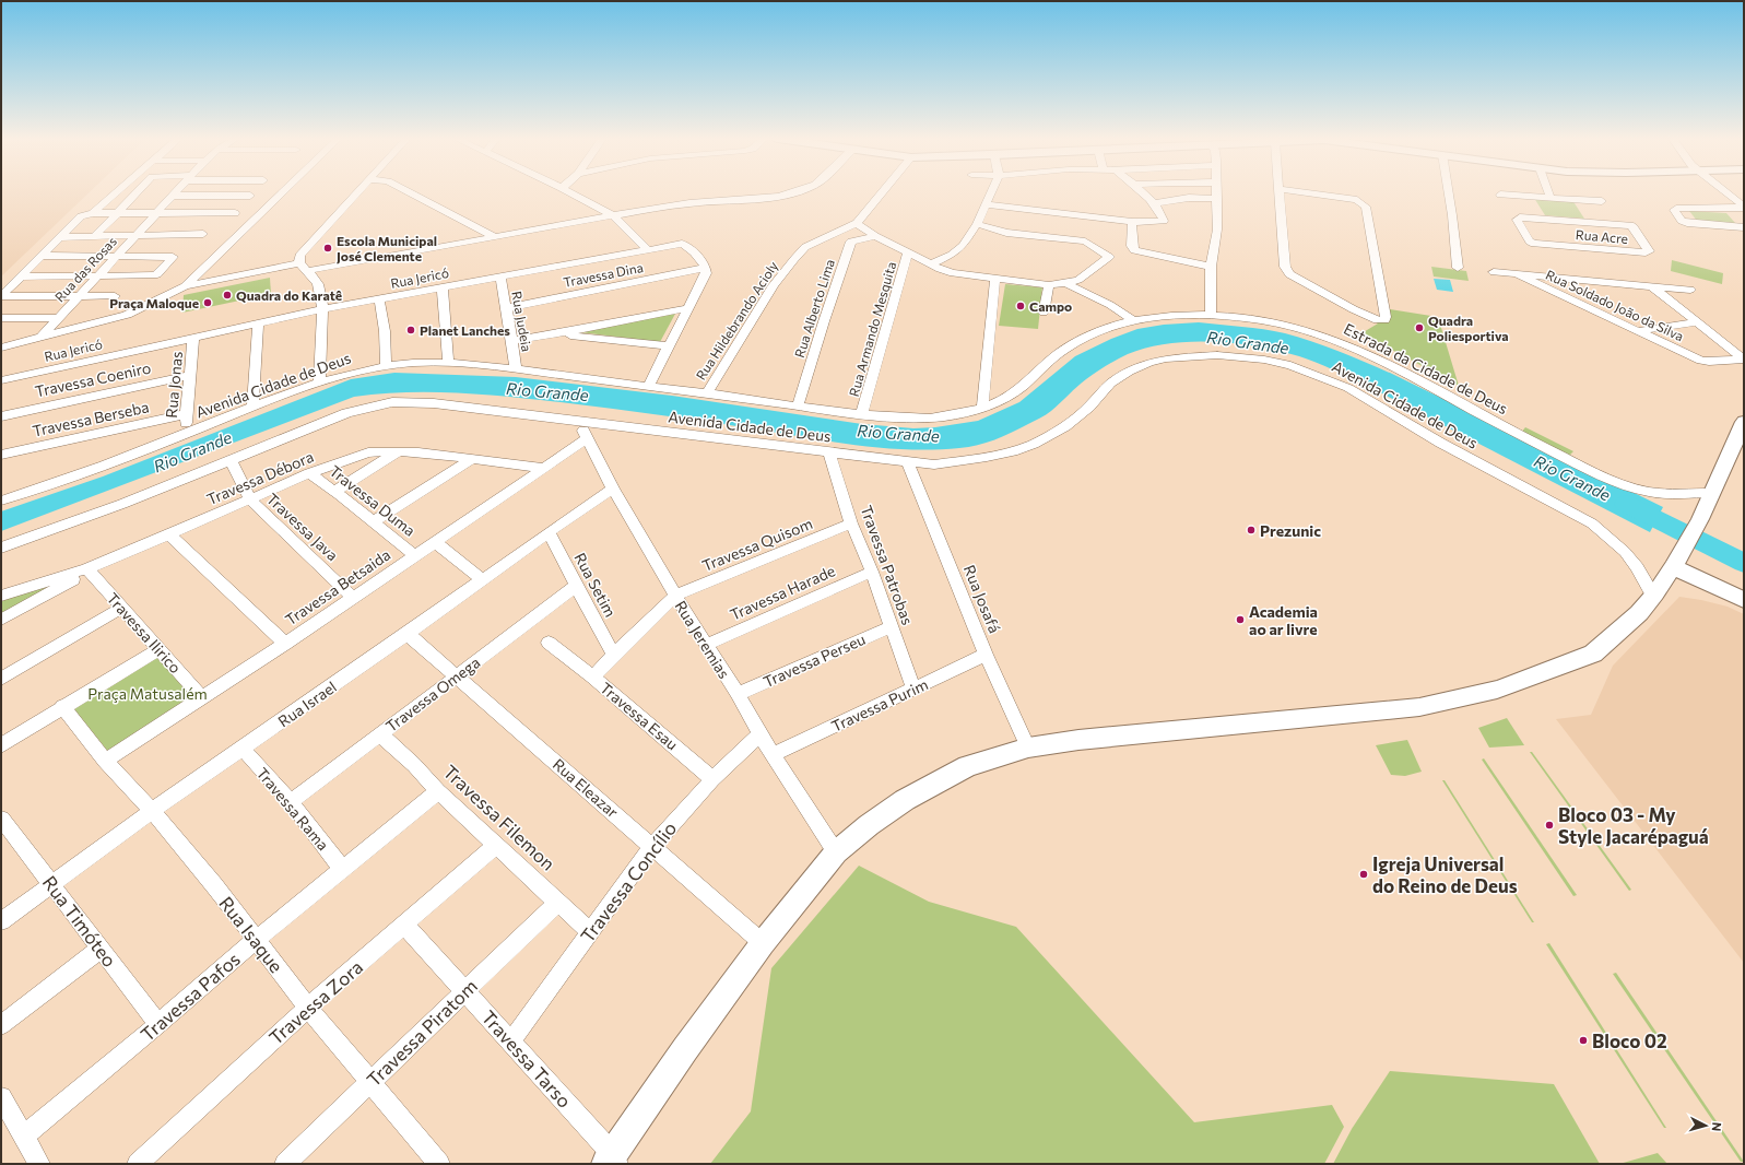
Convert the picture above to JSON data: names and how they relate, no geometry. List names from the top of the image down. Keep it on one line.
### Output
{"streets":{"street":["Rua Acre","Rua das Rosas","Travessa Dina","Rua Jericó","Rua Soldado João da Silva","Rua Alberto Lima","Rua Hildebrando Acioly","Rua Judeia","Rua Armando Mesquita","Estrada da Cidade de Deus","Travessa Coeniro","Rua Jonas","Avenida Cidade de Deus","Travessa Berseba","Travessa Débora","Travessa Duma","Travessa Java","Travessa Quisom","Travessa Patrobas","Rua Setim","Travessa Betsaida","Travessa Harade","Rua Josafá","Travessa Ilirico","Rua Jeremias","Travessa Perseu","Travessa Omega","Rua Israel","Travessa Purim","Travessa Esau","Rua Eleazar","Travessa Rama","Travessa Filemon","Travessa Concílio","Rua Timóteo","Rua Isaque","Travessa Pafos","Travessa Zora","Travessa Piratom","Travessa Tarso"]},"crossings":[["Travessa Dina","Rua Jericó"],["Travessa Dina","Rua Judeia"],["Rua Jericó","Rua Judeia"],["Rua Jericó","Rua Jonas"],["Rua Alberto Lima","Avenida Cidade de Deus"],["Rua Hildebrando Acioly","Avenida Cidade de Deus"],["Rua Judeia","Avenida Cidade de Deus"],["Rua Armando Mesquita","Avenida Cidade de Deus"],["Estrada da Cidade de Deus","Avenida Cidade de Deus"],["Travessa Coeniro","Rua Jonas"],["Rua Jonas","Avenida Cidade de Deus"],["Rua Jonas","Travessa Berseba"],["Avenida Cidade de Deus","Travessa Java"],["Avenida Cidade de Deus","Travessa Patrobas"],["Avenida Cidade de Deus","Rua Josafá"],["Avenida Cidade de Deus","Rua Jeremias"],["Travessa Débora","Travessa Duma"],["Travessa Débora","Travessa Java"],["Travessa Débora","Travessa Betsaida"],["Travessa Débora","Travessa Ilirico"],["Travessa Duma","Travessa Betsaida"],["Travessa Java","Travessa Betsaida"],["Travessa Quisom","Travessa Patrobas"],["Travessa Quisom","Rua Jeremias"],["Travessa Quisom","Travessa Esau"],["Travessa Patrobas","Travessa Harade"],["Travessa Patrobas","Travessa Perseu"],["Travessa Patrobas","Travessa Purim"],["Rua Setim","Travessa Omega"],["Rua Setim","Rua Israel"],["Rua Setim","Travessa Esau"],["Travessa Betsaida","Travessa Ilirico"],["Travessa Betsaida","Rua Jeremias"],["Travessa Betsaida","Rua Isaque"],["Travessa Harade","Rua Jeremias"],["Rua Josafá","Travessa Purim"],["Rua Jeremias","Travessa Perseu"],["Rua Jeremias","Rua Israel"],["Rua Jeremias","Travessa Purim"],["Rua Jeremias","Travessa Esau"],["Rua Jeremias","Travessa Concílio"],["Travessa Omega","Rua Eleazar"],["Travessa Omega","Travessa Rama"],["Travessa Omega","Travessa Filemon"],["Rua Israel","Rua Eleazar"],["Rua Israel","Travessa Rama"],["Rua Israel","Rua Timóteo"],["Rua Israel","Rua Isaque"],["Travessa Esau","Travessa Concílio"],["Rua Eleazar","Travessa Concílio"],["Travessa Rama","Travessa Pafos"],["Travessa Filemon","Travessa Concílio"],["Travessa Filemon","Travessa Pafos"],["Travessa Filemon","Travessa Zora"],["Travessa Filemon","Travessa Piratom"],["Travessa Concílio","Travessa Tarso"],["Rua Timóteo","Travessa Pafos"],["Rua Isaque","Travessa Pafos"],["Rua Isaque","Travessa Zora"],["Rua Isaque","Travessa Piratom"],["Travessa Zora","Travessa Tarso"],["Travessa Piratom","Travessa Tarso"]],"water":["Rio Grande"],"parks":["Praça Matusalém"],"places":["Escola Municipal José Clemente","Quadra do Karatê","Praça Maloque","Campo","Quadra Poliesportiva","Planet Lanches","Prezunic","Academia ao ar livre","Bloco 03 - My Style Jacarépaguá","Igreja Universal do Reino de Deus","Bloco 02"],"north":"right"}
